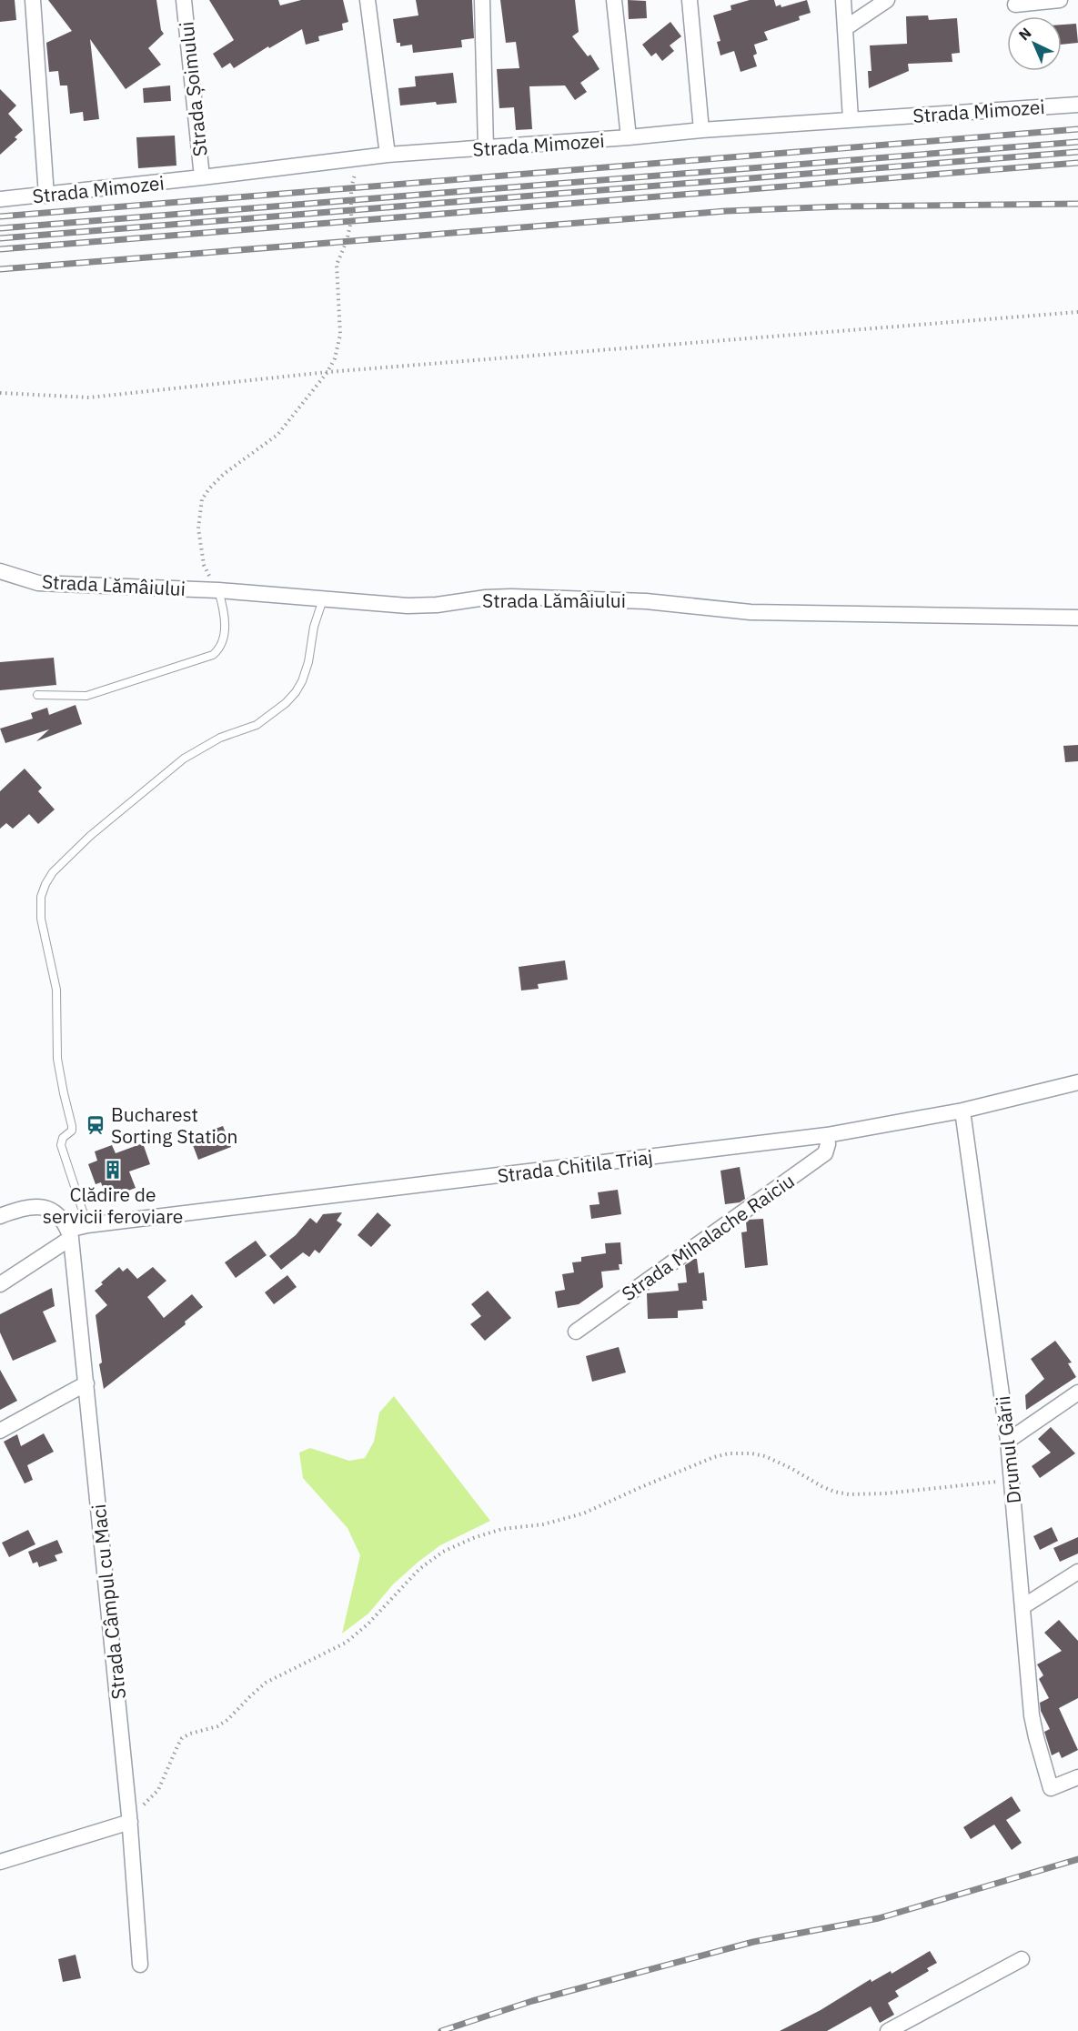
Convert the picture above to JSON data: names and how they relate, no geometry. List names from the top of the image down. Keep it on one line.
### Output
{"streets":{"street":["Strada Șoimului","Strada Mimozei","Strada Lămâiului","Strada Chitila Triaj","Strada Mihalache Raiciu","Drumul Gării","Strada Câmpul cu Maci"]},"crossings":[["Strada Șoimului","Strada Mimozei"],["Strada Chitila Triaj","Strada Mihalache Raiciu"],["Strada Chitila Triaj","Drumul Gării"],["Strada Chitila Triaj","Strada Câmpul cu Maci"]],"places":{"station":["Bucharest Sorting Station"],"building":["Clădire de servicii feroviare"]},"north":"top left"}
